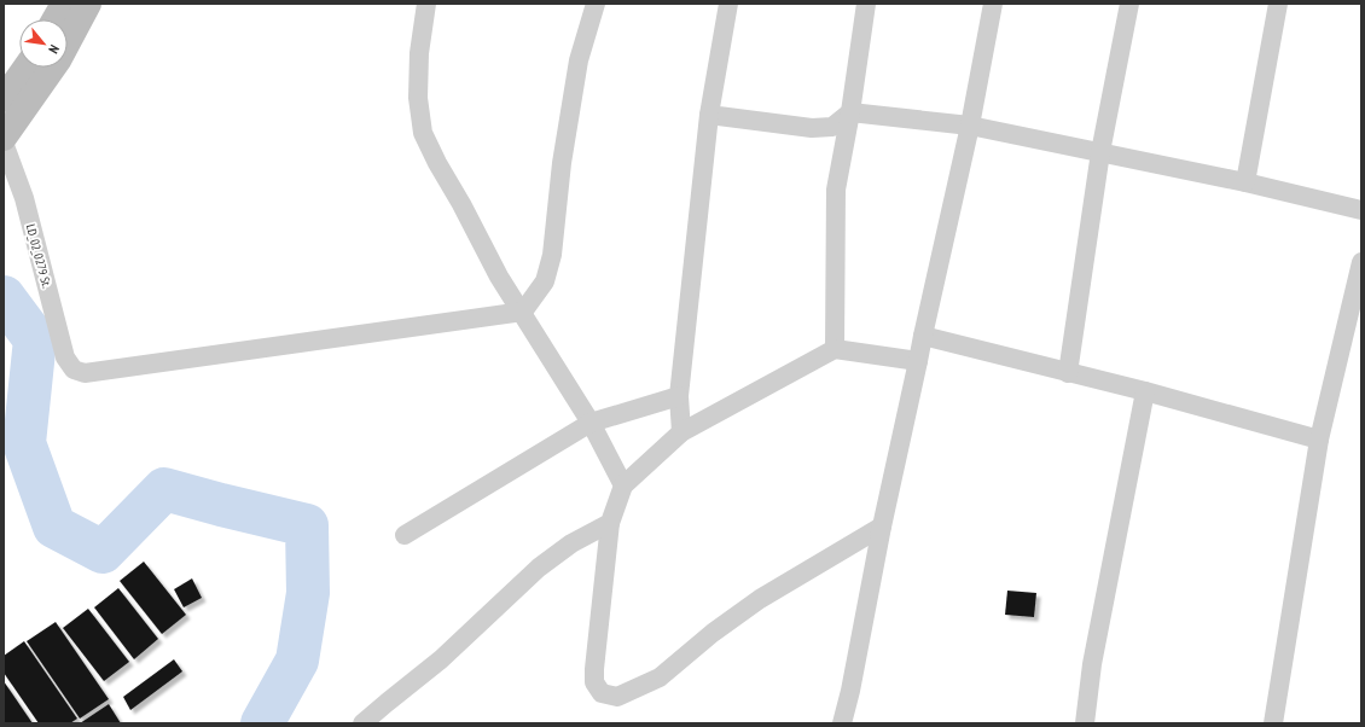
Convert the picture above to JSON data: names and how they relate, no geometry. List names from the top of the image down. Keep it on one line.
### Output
{"streets":{"street":["LD_02_0279 St."]},"north":"bottom right"}
